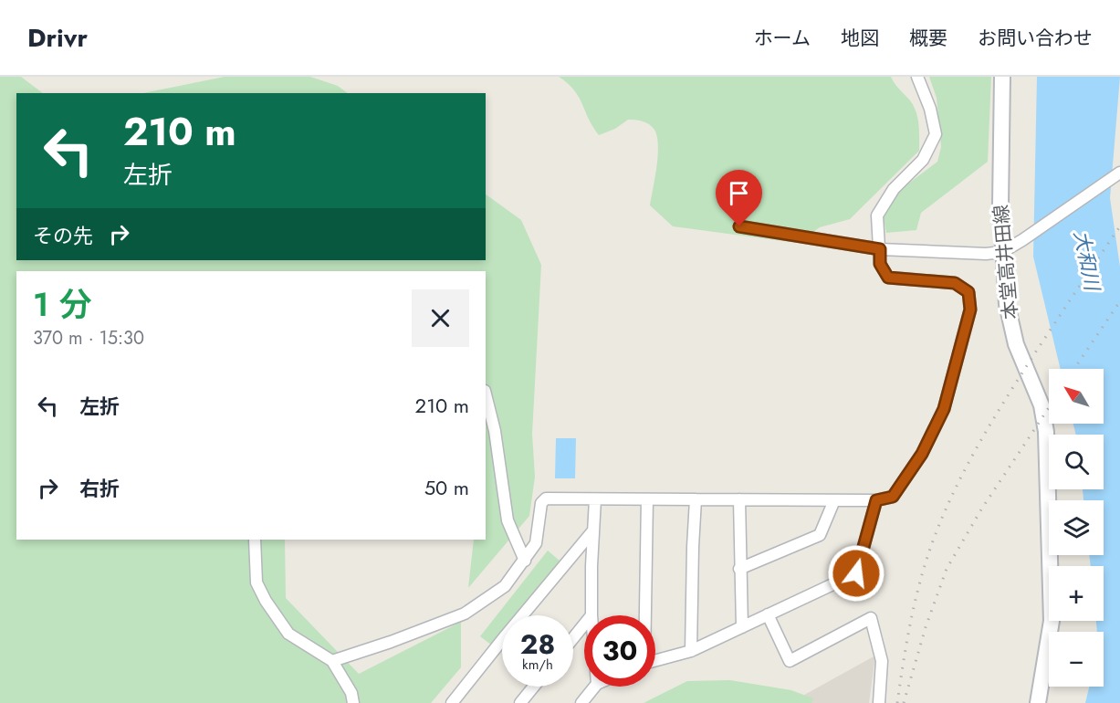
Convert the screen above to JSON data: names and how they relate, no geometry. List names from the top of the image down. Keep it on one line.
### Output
{"streets":{"main road":["本堂高井田線"]},"water":["大和川"],"north":"top left","page":{"header":"Drivr","nav":["ホーム","地図","概要","お問い合わせ"],"turn":["210 m","左折"],"then":"その先","heading":["1 分","370 m · 15:30"],"list":[{"name":"左折","value":"210 m"},{"name":"右折","value":"50 m"}],"map_buttons":["+","−"],"speed":"28 km/h","limit":"30"}}
